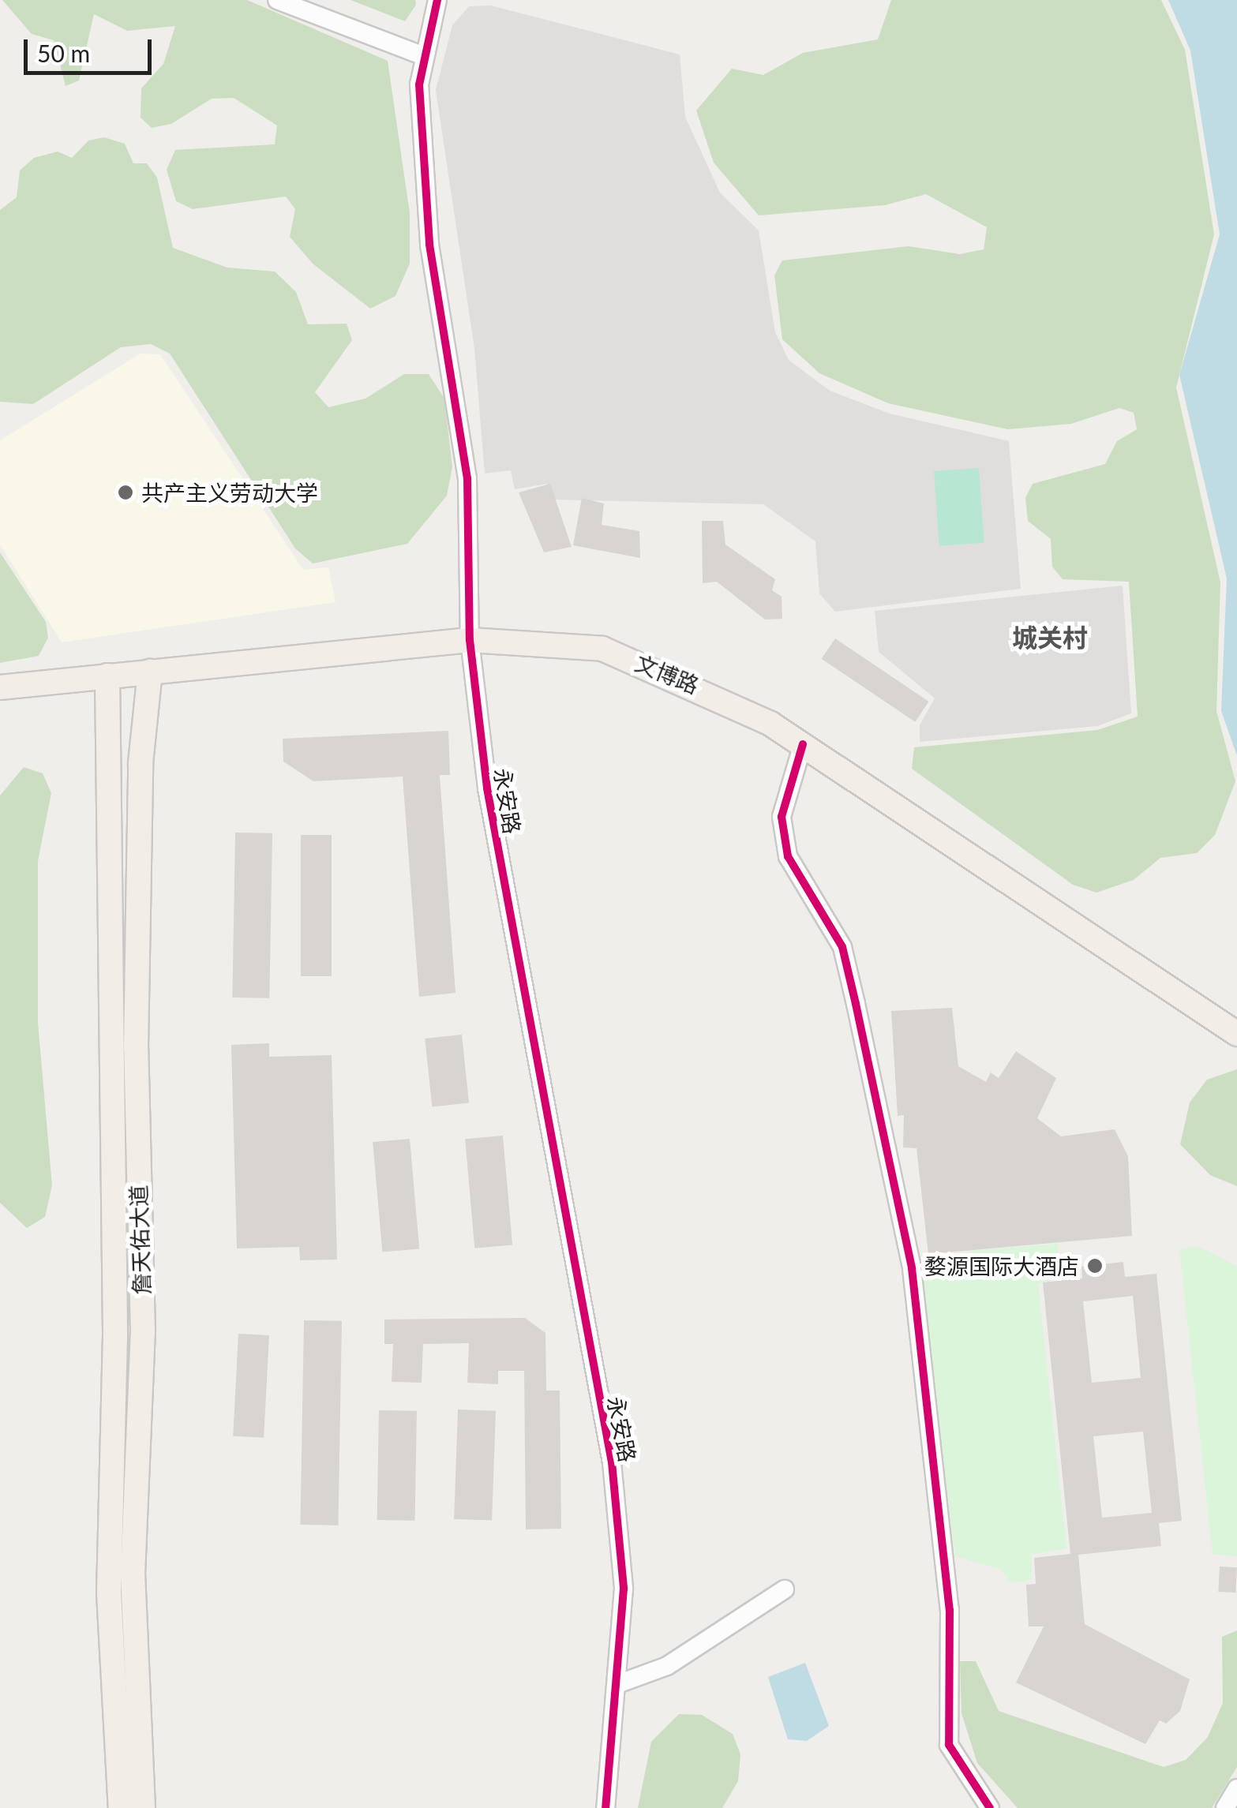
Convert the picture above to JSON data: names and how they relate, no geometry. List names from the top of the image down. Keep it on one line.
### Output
{"streets":{"main road":["文博路","詹天佑大道"],"street":["永安路"]},"crossings":[["文博路","永安路"],["文博路","詹天佑大道"]],"districts":["城关村"],"places":["共产主义劳动大学","婺源国际大酒店"],"scale_bar":"50 m"}
